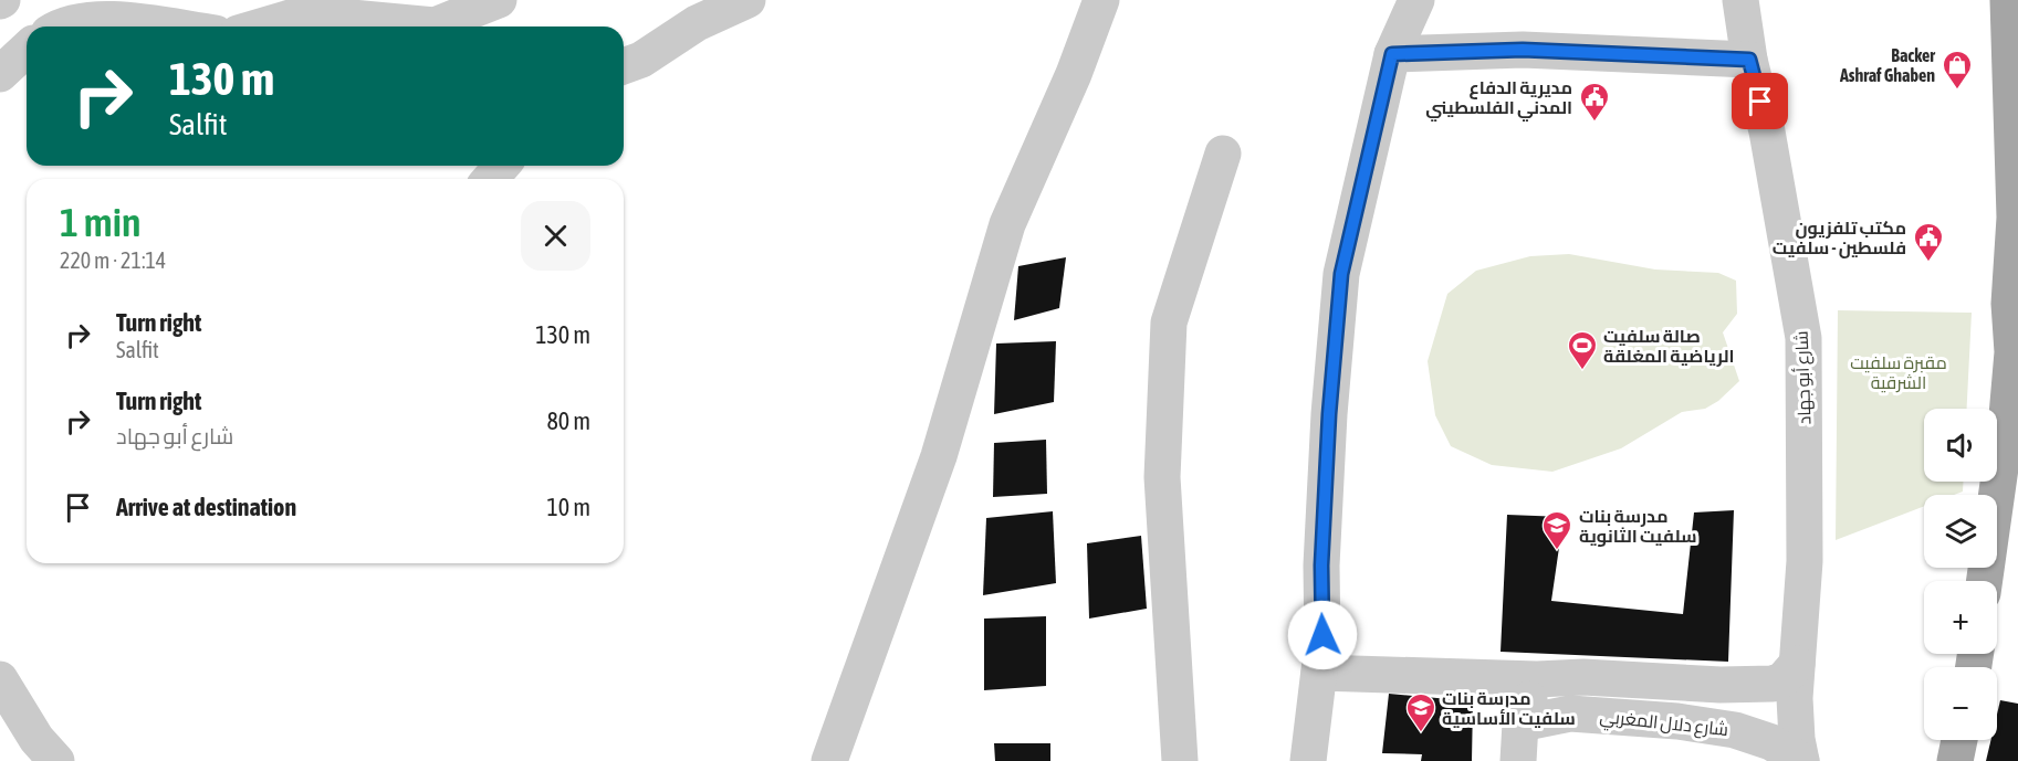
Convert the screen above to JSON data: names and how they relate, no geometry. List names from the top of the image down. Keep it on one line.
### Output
{"streets":{"street":["شارع أبو جهاد","شارع دلال المغربي"]},"crossings":[["شارع أبو جهاد","شارع دلال المغربي"]],"parks":["مقبرة سلفيت الشرقية"],"places":{"shop":["Backer Ashraf Ghaben"],"public building":["مديرية الدفاع المدني الفلسطيني","مكتب تلفزيون فلسطين - سلفيت"],"sports":["صالة سلفيت الرياضية المغلقة"],"school or university":["مدرسة بنات سلفيت الثانوية","مدرسة بنات سلفيت الأساسية"]},"page":{"turn":["130 m","Salfit"],"heading":["1 min","220 m · 21:14"],"list":[{"name":"Turn right","note":"Salfit","value":"130 m"},{"name":"Turn right","note":"شارع أبو جهاد","value":"80 m"},{"name":"Arrive at destination","value":"10 m"}],"map_buttons":["+","−"]}}
